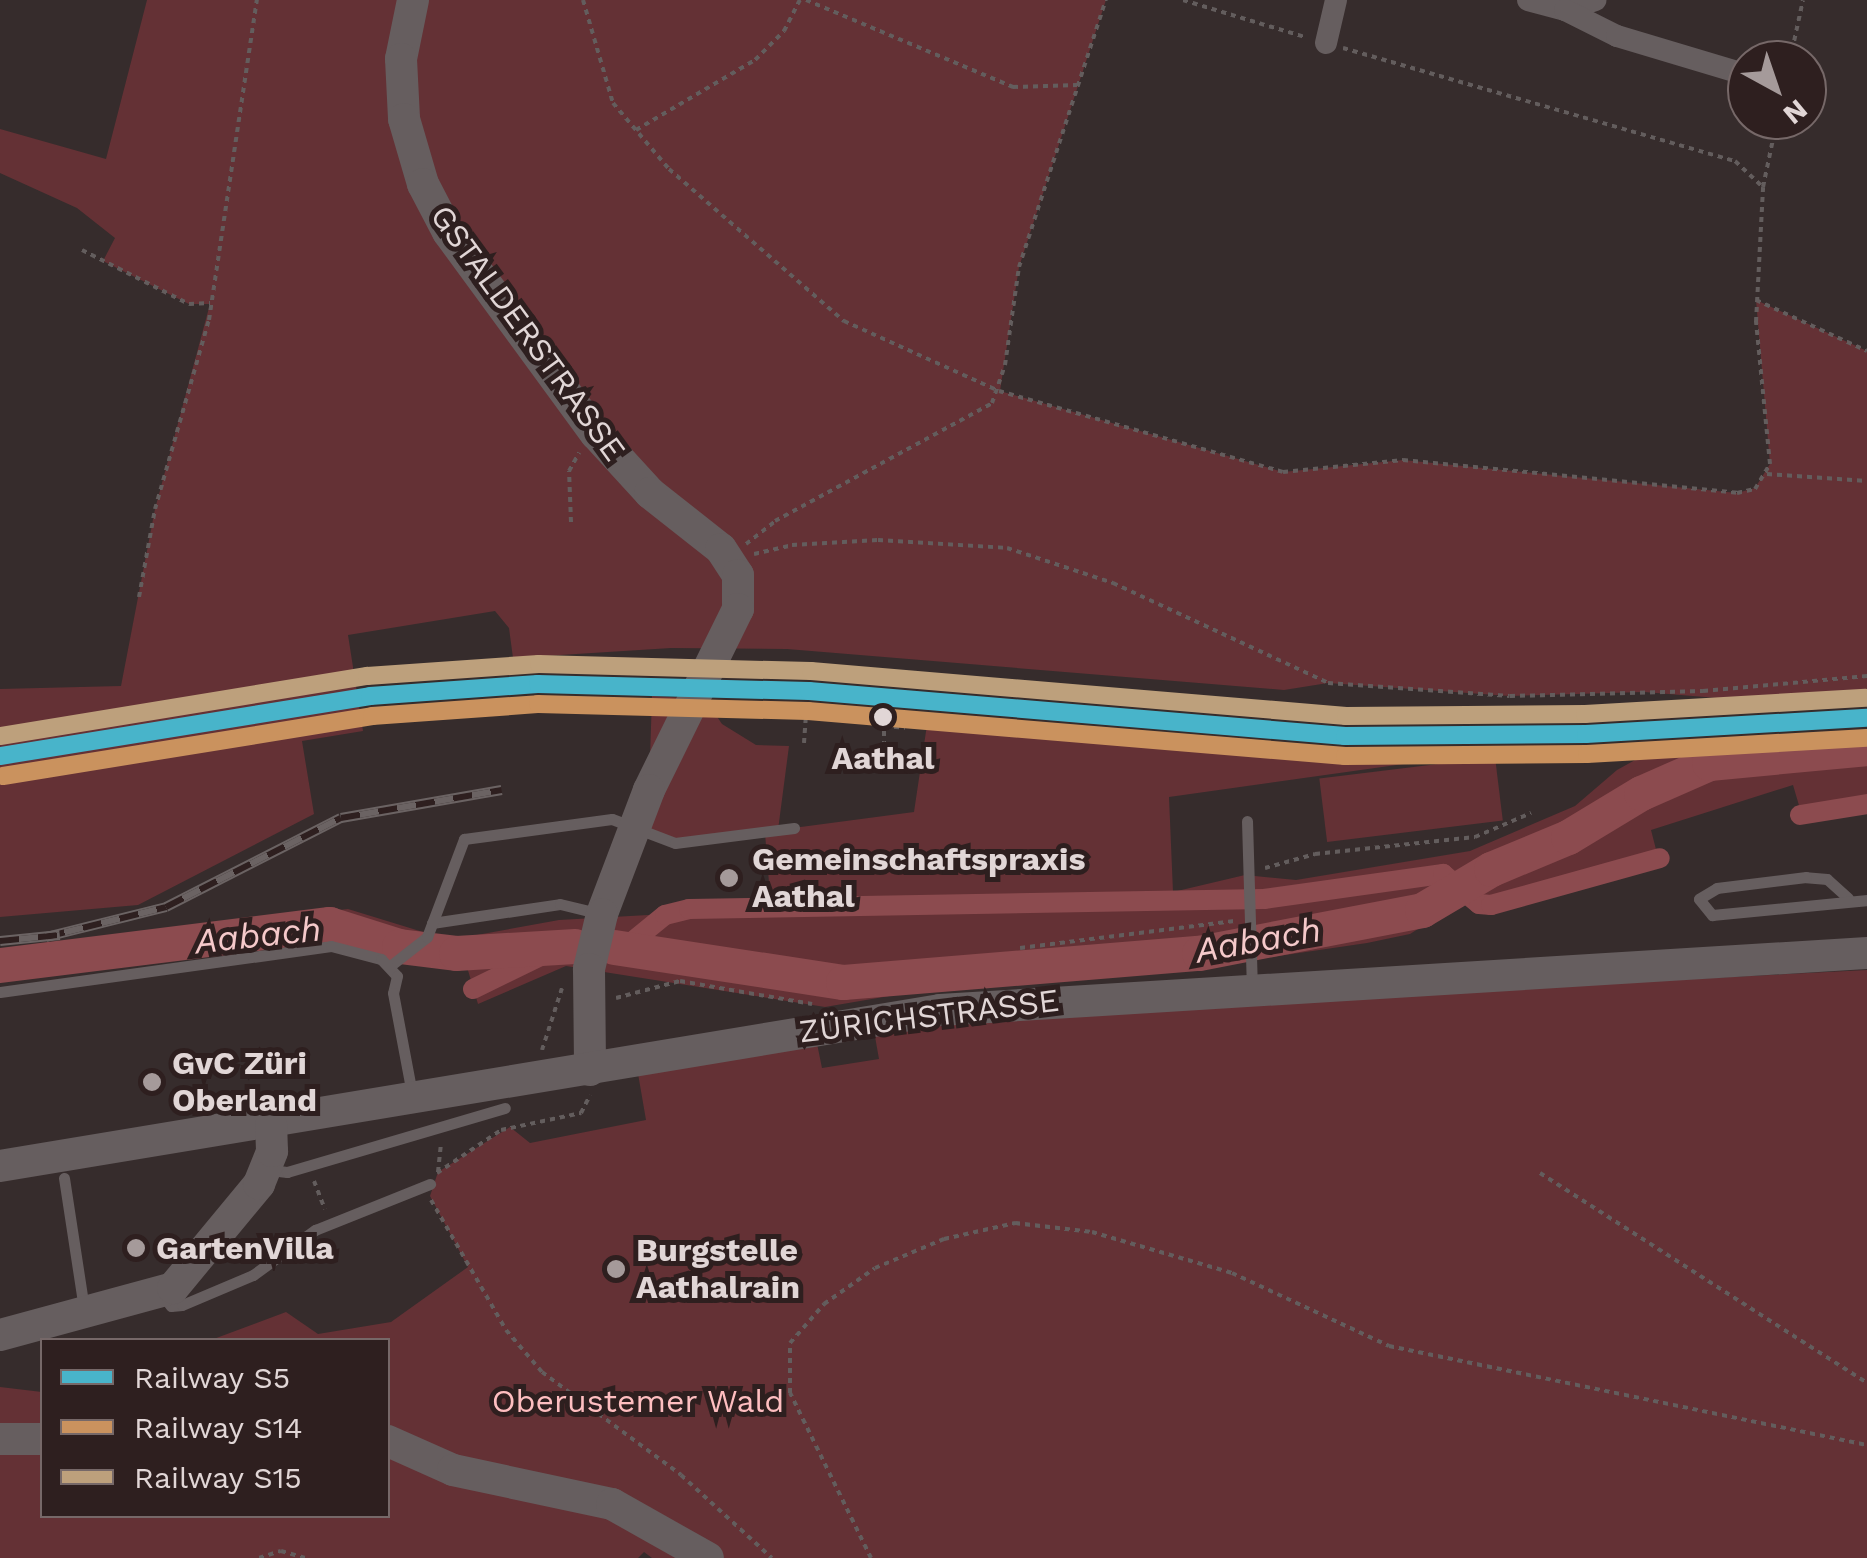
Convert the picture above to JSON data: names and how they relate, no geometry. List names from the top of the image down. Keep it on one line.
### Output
{"streets":{"street":["GSTALDERSTRASSE","ZÜRICHSTRASSE"]},"crossings":[["GSTALDERSTRASSE","ZÜRICHSTRASSE"]],"water":["Aabach"],"parks":["Oberustemer Wald"],"places":["Aathal","Gemeinschaftspraxis Aathal","GvC Züri Oberland","GartenVilla","Burgstelle Aathalrain"],"lines":["rail line S15","rail line S5","rail line S14"],"legend":["Railway S5","Railway S14","Railway S15"],"north":"bottom right"}
